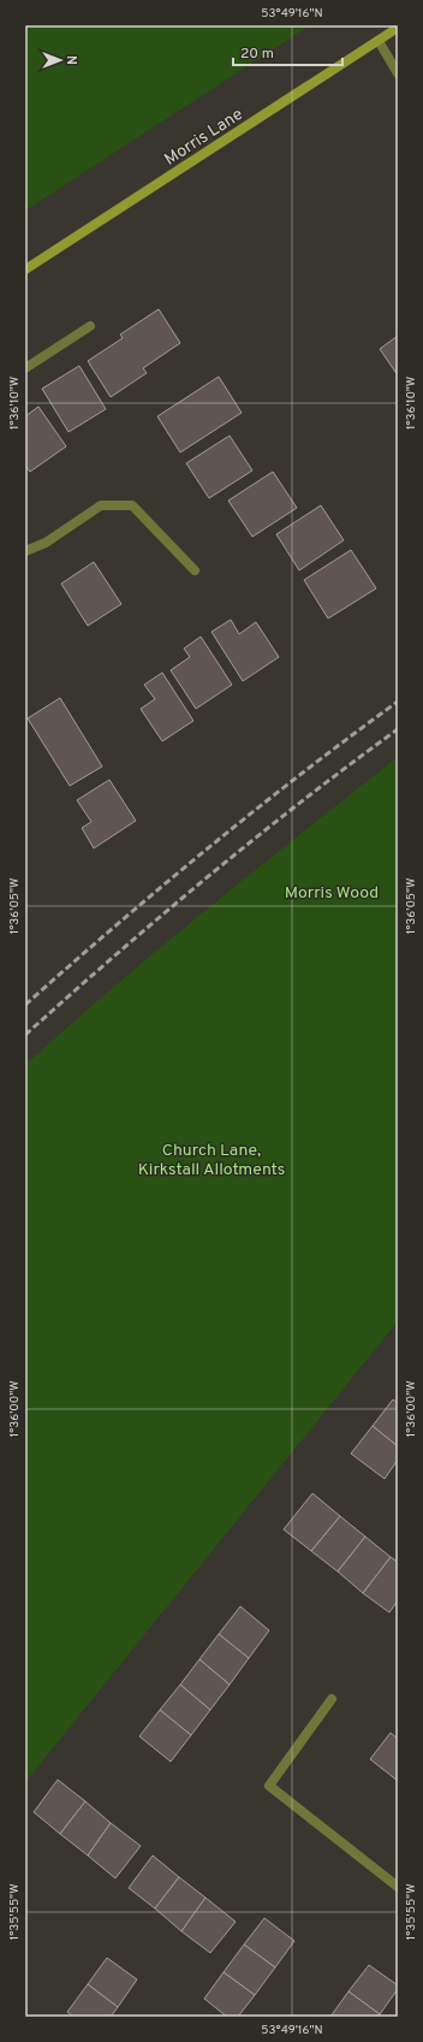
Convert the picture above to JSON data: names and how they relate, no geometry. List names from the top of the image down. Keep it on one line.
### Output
{"streets":{"street":["Morris Lane"]},"parks":["Morris Wood","Church Lane, Kirkstall Allotments"],"scale_bar":"20 m","north":"right","coordinates":["53°49'16\"N","1°36'10\"W","1°36'05\"W","1°36'00\"W","1°35'55\"W"]}
